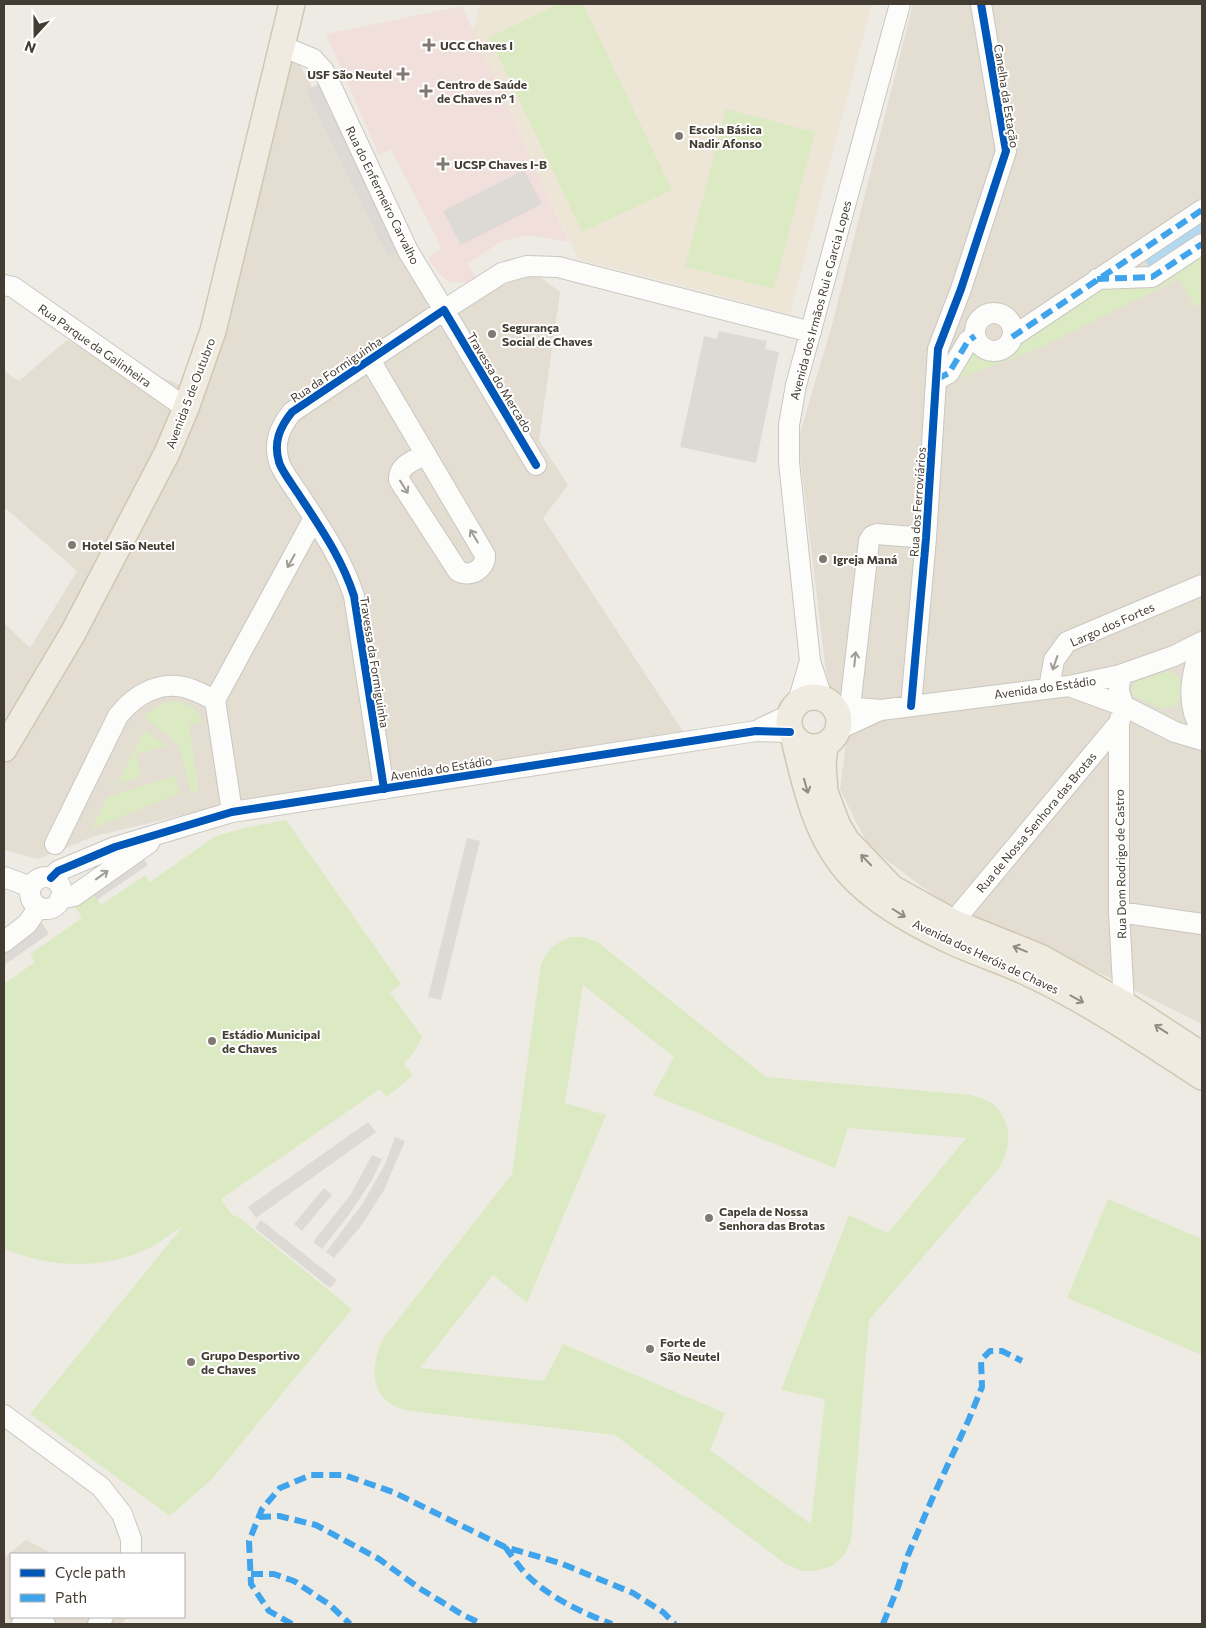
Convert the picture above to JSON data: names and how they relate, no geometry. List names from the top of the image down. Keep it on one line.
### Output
{"streets":{"main road":["Avenida 5 de Outubro","Avenida dos Heróis de Chaves"],"street":["Canelha da Estação","Rua do Enfermeiro Carvalho","Avenida dos Irmãos Rui e Garcia Lopes","Rua Parque da Galinheira","Rua da Formiguinha","Travessa do Mercado","Rua dos Ferroviários","Largo dos Fortes","Travessa da Formiguinha","Avenida do Estádio","Rua de Nossa Senhora das Brotas","Rua Dom Rodrigo de Castro"]},"crossings":[["Canelha da Estação","Rua dos Ferroviários"],["Rua do Enfermeiro Carvalho","Rua da Formiguinha"],["Rua do Enfermeiro Carvalho","Travessa do Mercado"],["Rua do Enfermeiro Carvalho","Avenida 5 de Outubro"],["Avenida dos Irmãos Rui e Garcia Lopes","Avenida do Estádio"],["Avenida dos Irmãos Rui e Garcia Lopes","Avenida dos Heróis de Chaves"],["Rua Parque da Galinheira","Avenida 5 de Outubro"],["Rua da Formiguinha","Travessa do Mercado"],["Rua da Formiguinha","Travessa da Formiguinha"],["Rua dos Ferroviários","Avenida do Estádio"],["Largo dos Fortes","Avenida do Estádio"],["Travessa da Formiguinha","Avenida do Estádio"],["Avenida do Estádio","Rua de Nossa Senhora das Brotas"],["Avenida do Estádio","Rua Dom Rodrigo de Castro"],["Avenida do Estádio","Avenida dos Heróis de Chaves"],["Rua de Nossa Senhora das Brotas","Rua Dom Rodrigo de Castro"],["Rua de Nossa Senhora das Brotas","Avenida dos Heróis de Chaves"],["Rua Dom Rodrigo de Castro","Avenida dos Heróis de Chaves"]],"one_way":["Largo dos Fortes"],"places":{"health":["UCC Chaves I","USF São Neutel","Centro de Saúde de Chaves nº 1","UCSP Chaves I-B"],"other":["Escola Básica Nadir Afonso","Segurança Social de Chaves","Hotel São Neutel","Igreja Maná","Estádio Municipal de Chaves","Capela de Nossa Senhora das Brotas","Forte de São Neutel","Grupo Desportivo de Chaves"]},"legend":["Cycle path","Path"],"north":"bottom"}
